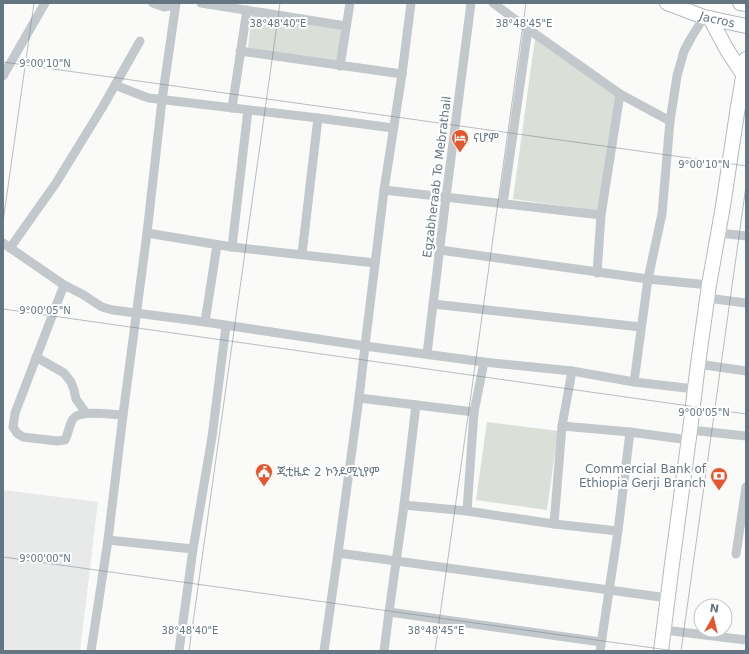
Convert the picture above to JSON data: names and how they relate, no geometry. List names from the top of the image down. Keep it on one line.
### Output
{"streets":{"main road":["Jacros"],"street":["Egzabheraab To Mebrathail"]},"places":{"hotel":["ናሆም"],"public building":["ጂቲዜድ 2 ኮንዶሚኒየም"],"bank":["Commercial Bank of Ethiopia Gerji Branch"]},"north":"top","coordinates":["38°48'40\"E","38°48'45\"E","9°00'10\"N","9°00'05\"N","9°00'00\"N"]}
